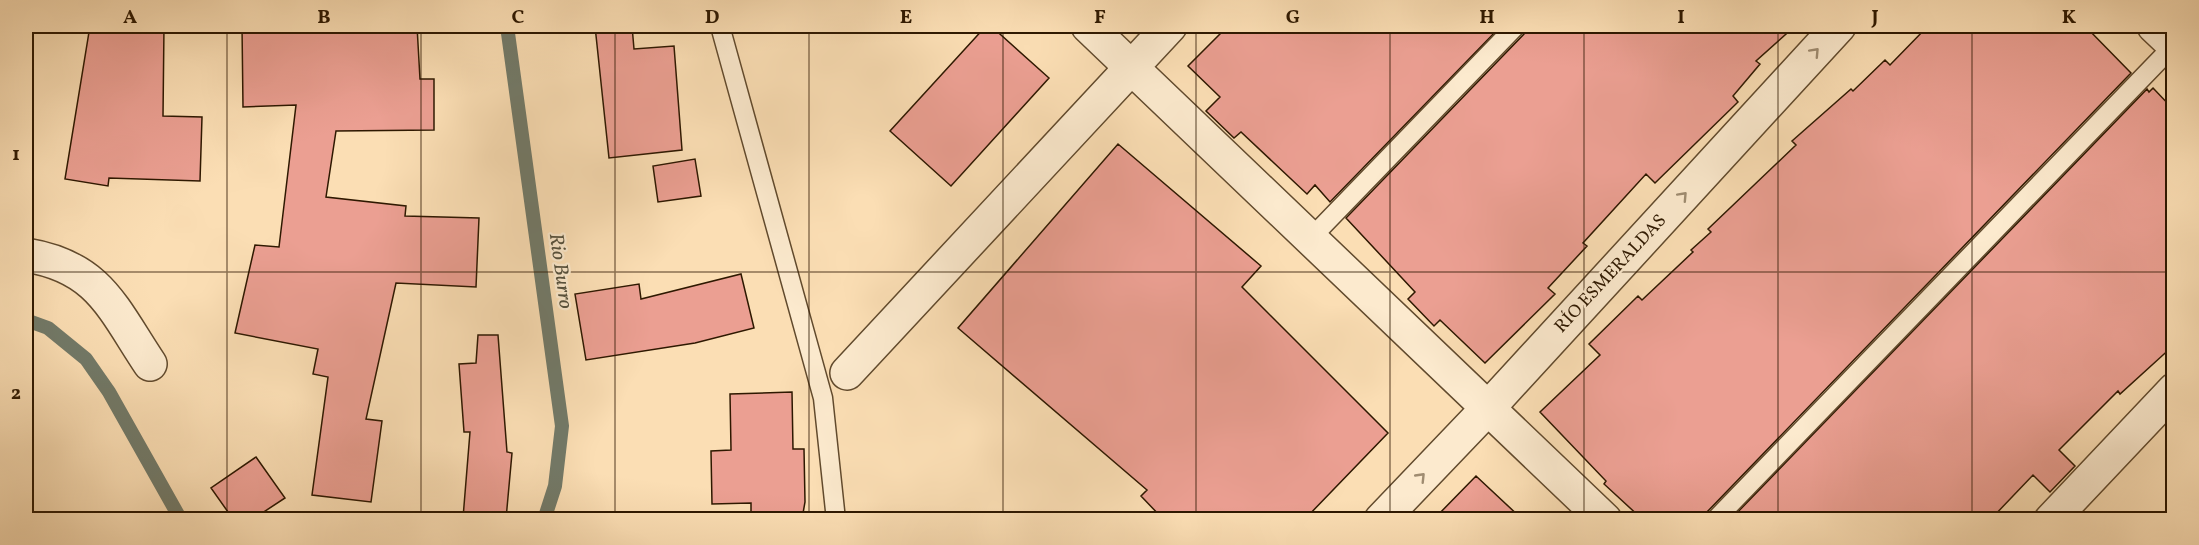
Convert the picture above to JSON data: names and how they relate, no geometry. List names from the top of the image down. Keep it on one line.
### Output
{"streets":{"street":["RÍO ESMERALDAS"]},"one_way":["RÍO ESMERALDAS"],"water":["Rio Burro"],"grid":{"columns":["A","B","C","D","E","F","G","H","I","J","K"],"rows":["1","2"]}}
